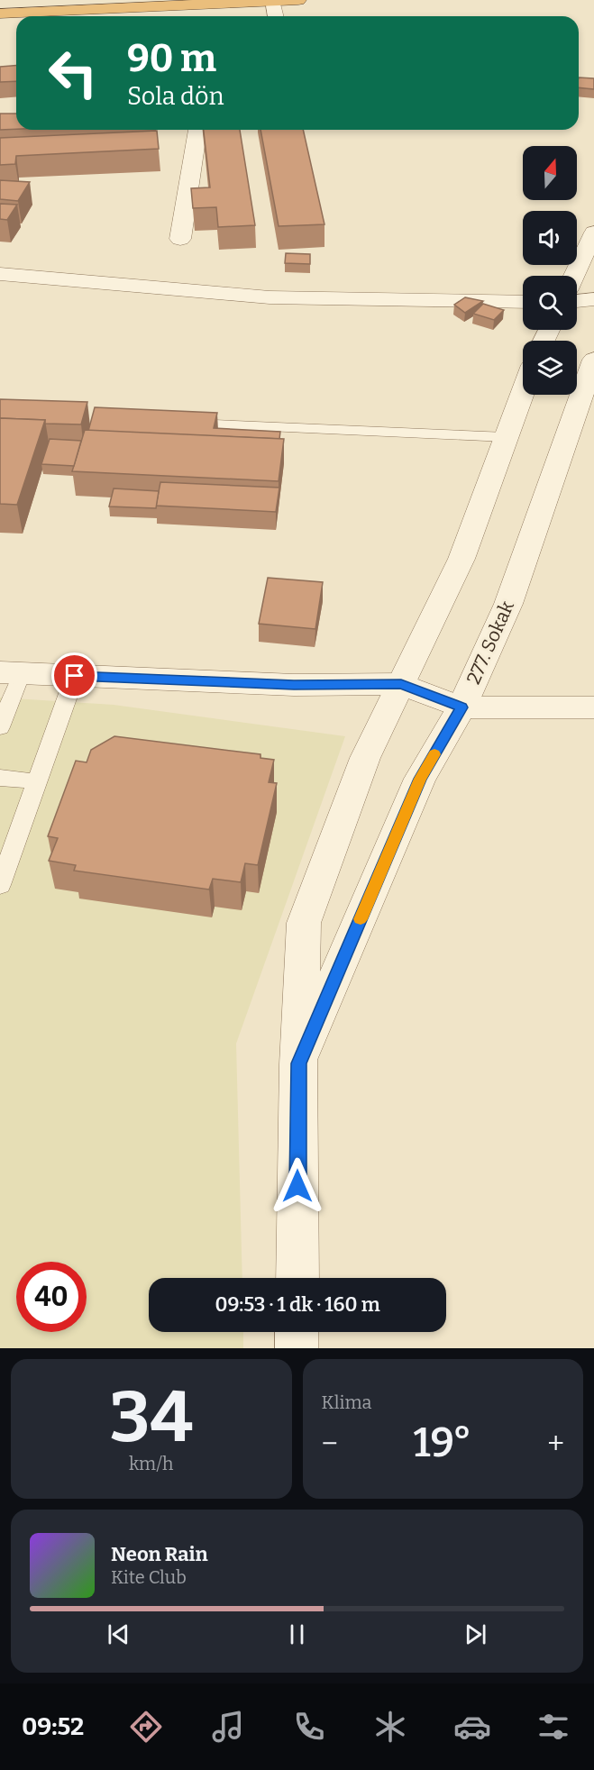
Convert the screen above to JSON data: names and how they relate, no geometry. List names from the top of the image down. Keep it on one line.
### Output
{"streets":{"street":["277. Sokak"]},"north":"top","page":{"turn":["90 m","Sola dön"],"limit":"40","trip":"09:53 · 1 dk · 160 m","tile":[["34","km/h"],"Klima"],"heat":["−","19°","+"],"song":["Neon Rain","Kite Club"],"tabs":"09:52"}}
